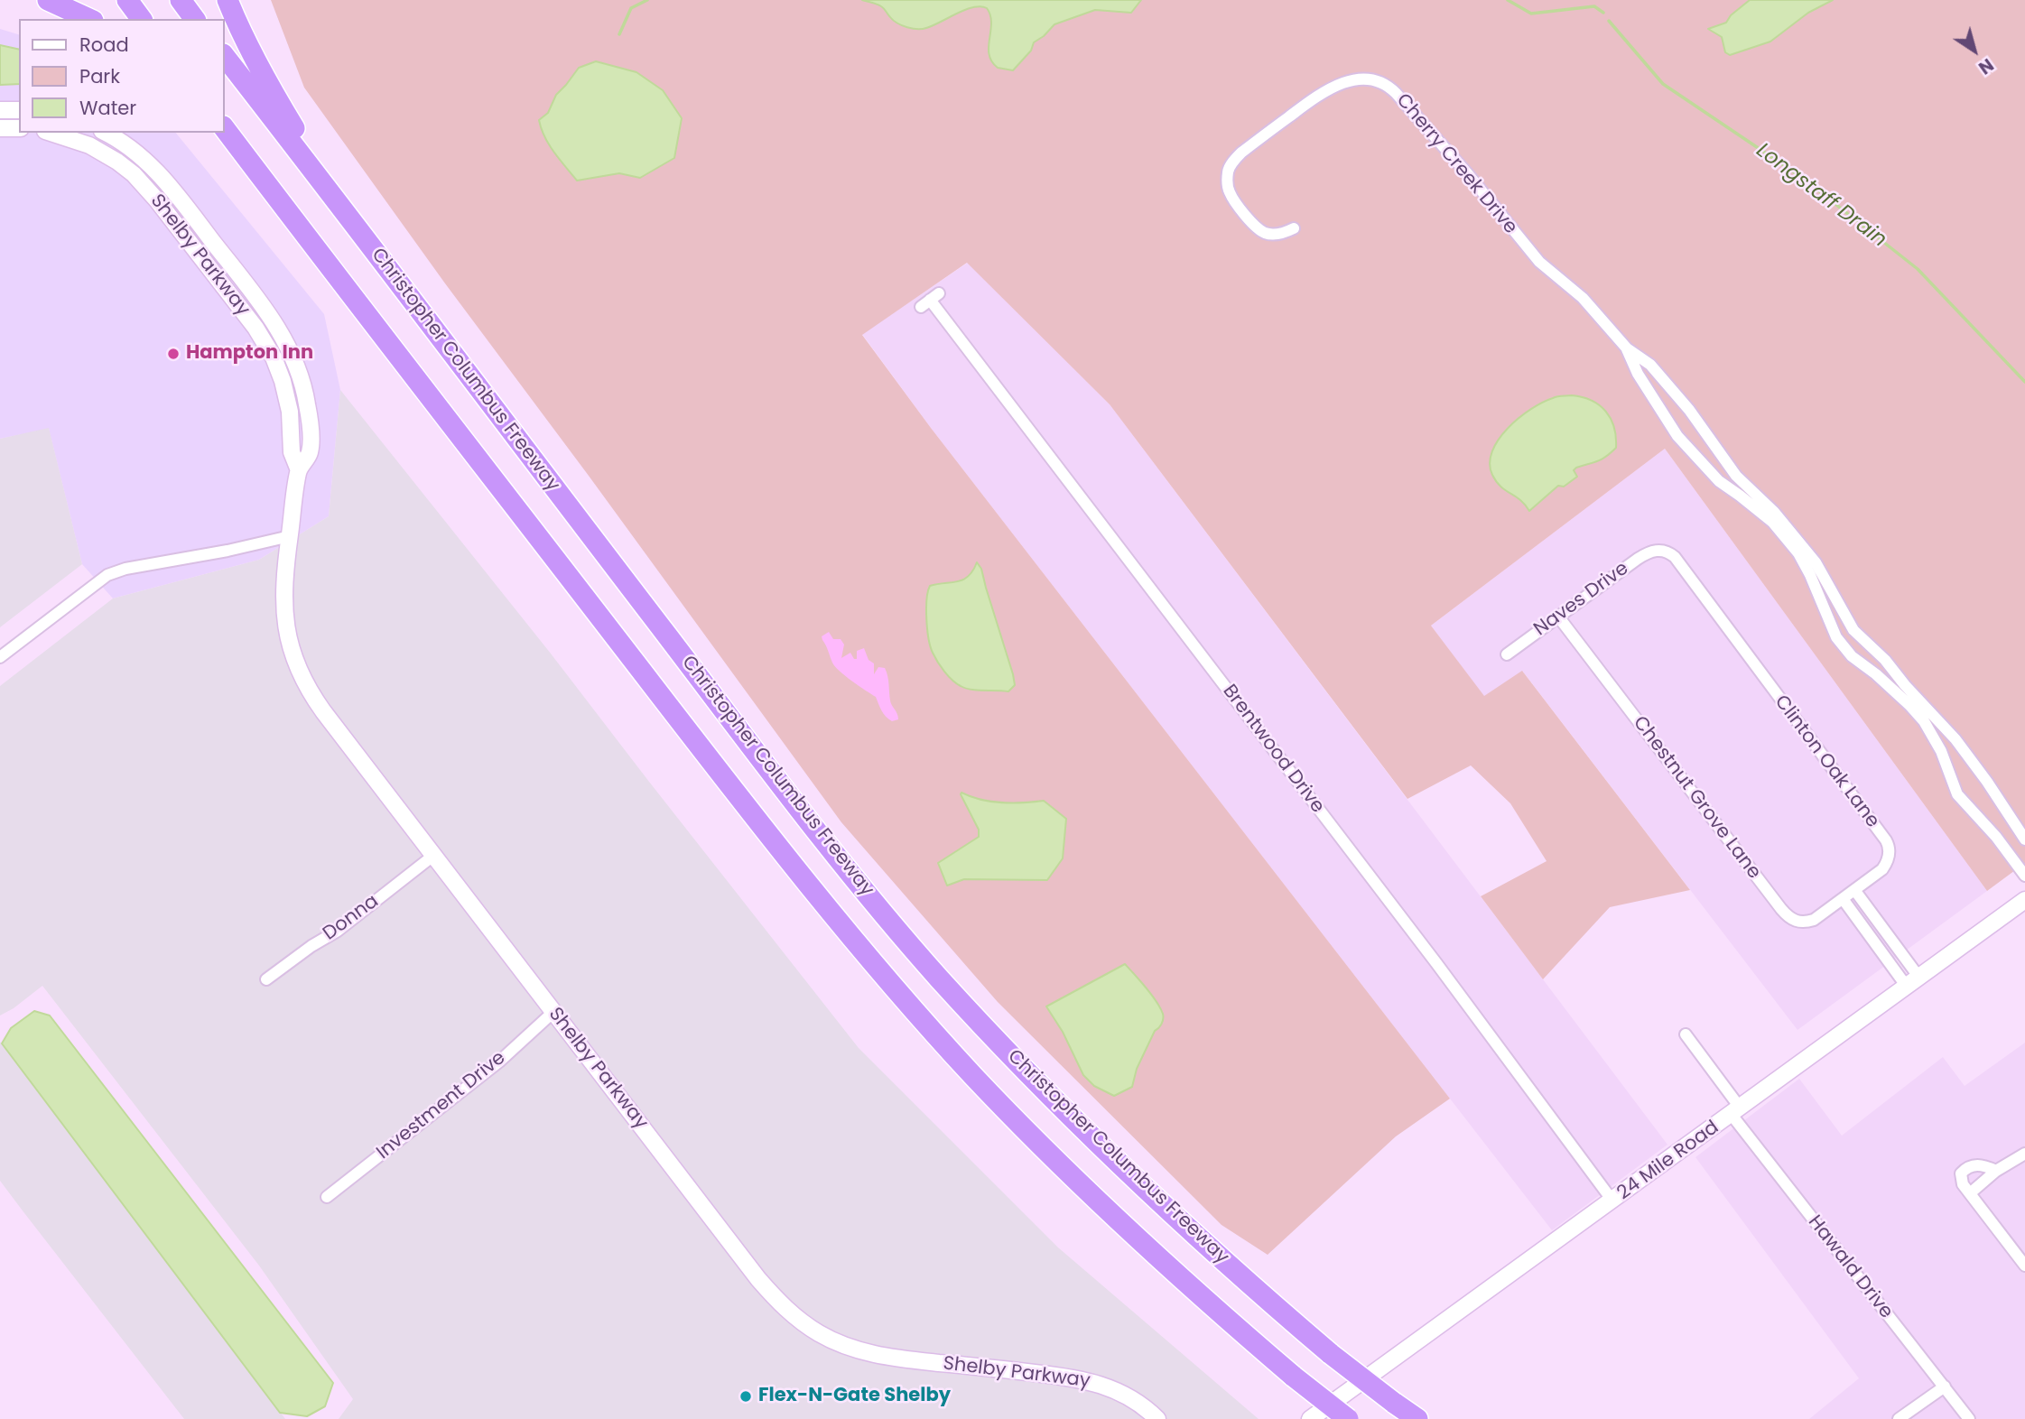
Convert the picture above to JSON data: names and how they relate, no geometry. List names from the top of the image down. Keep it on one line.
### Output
{"streets":{"highway":["Christopher Columbus Freeway"],"street":["Cherry Creek Drive","Shelby Parkway","Naves Drive","Brentwood Drive","Clinton Oak Lane","Chestnut Grove Lane","Donna","Investment Drive","24 Mile Road","Hawald Drive"]},"crossings":[["Shelby Parkway","Donna"],["Shelby Parkway","Investment Drive"],["Naves Drive","Clinton Oak Lane"],["Naves Drive","Chestnut Grove Lane"],["Brentwood Drive","24 Mile Road"],["Clinton Oak Lane","Chestnut Grove Lane"],["24 Mile Road","Hawald Drive"]],"water":["Longstaff Drain"],"places":["Hampton Inn","Flex-N-Gate Shelby"],"legend":["Road","Park","Water"],"north":"bottom right"}
